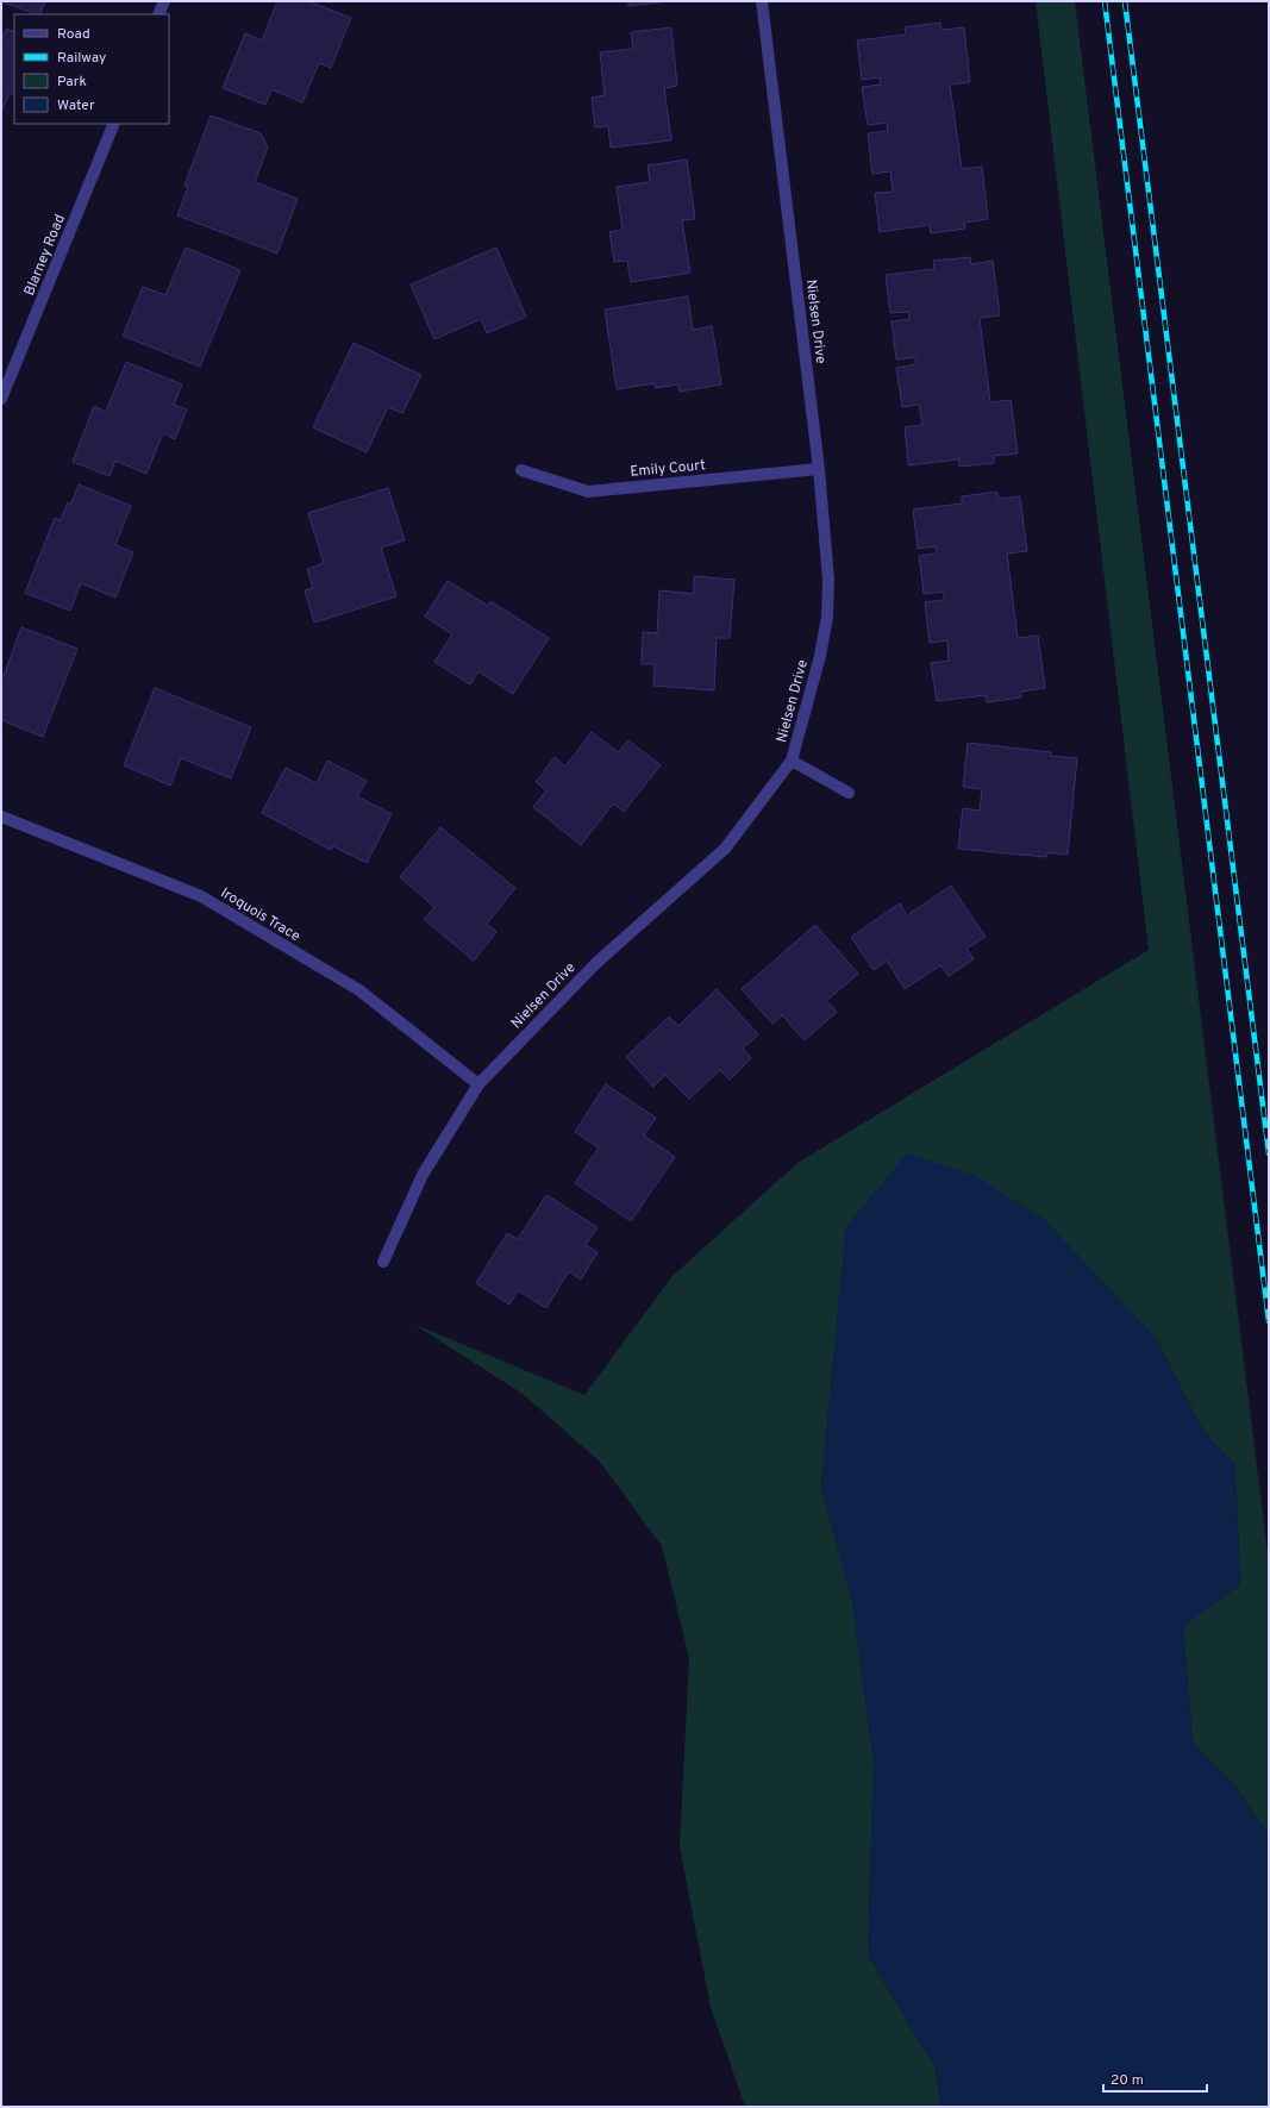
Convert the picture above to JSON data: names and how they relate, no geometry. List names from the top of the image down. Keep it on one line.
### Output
{"streets":{"street":["Blarney Road","Nielsen Drive","Emily Court","Iroquois Trace"]},"crossings":[["Nielsen Drive","Emily Court"],["Nielsen Drive","Iroquois Trace"]],"legend":["Road","Railway","Park","Water"],"scale_bar":"20 m"}
